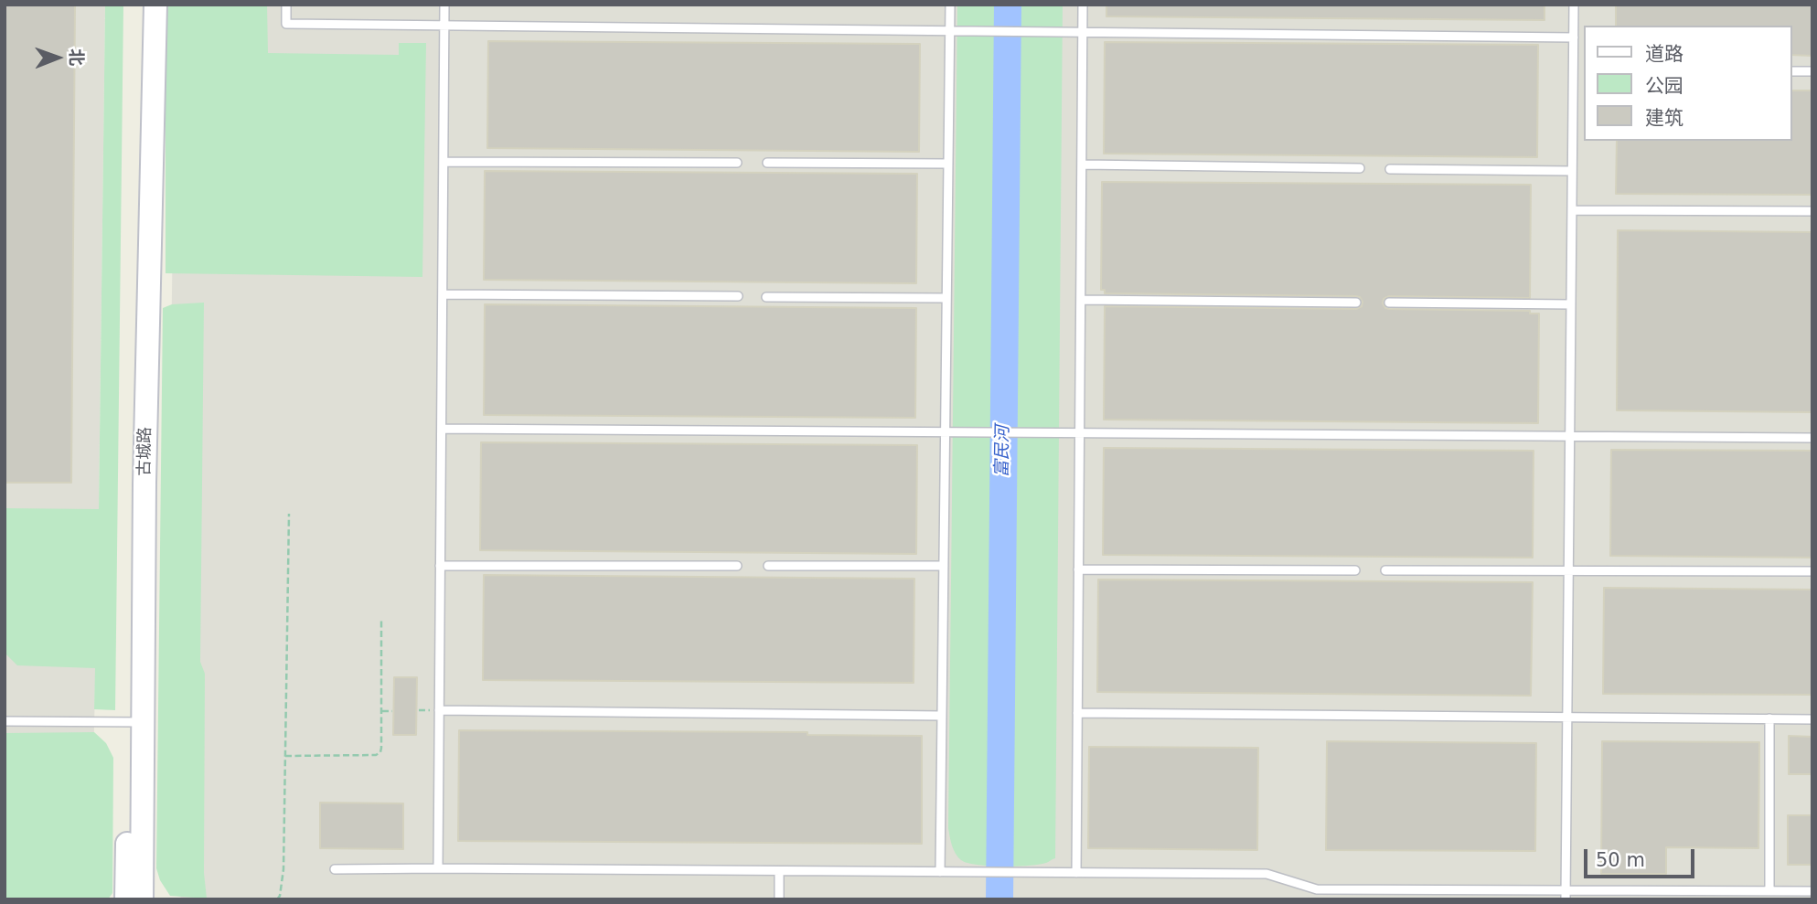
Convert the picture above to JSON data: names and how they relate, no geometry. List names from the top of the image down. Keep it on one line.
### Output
{"streets":{"main road":["古城路"]},"water":["富民河"],"legend":["道路","公园","建筑"],"scale_bar":"50 m","north":"right"}
